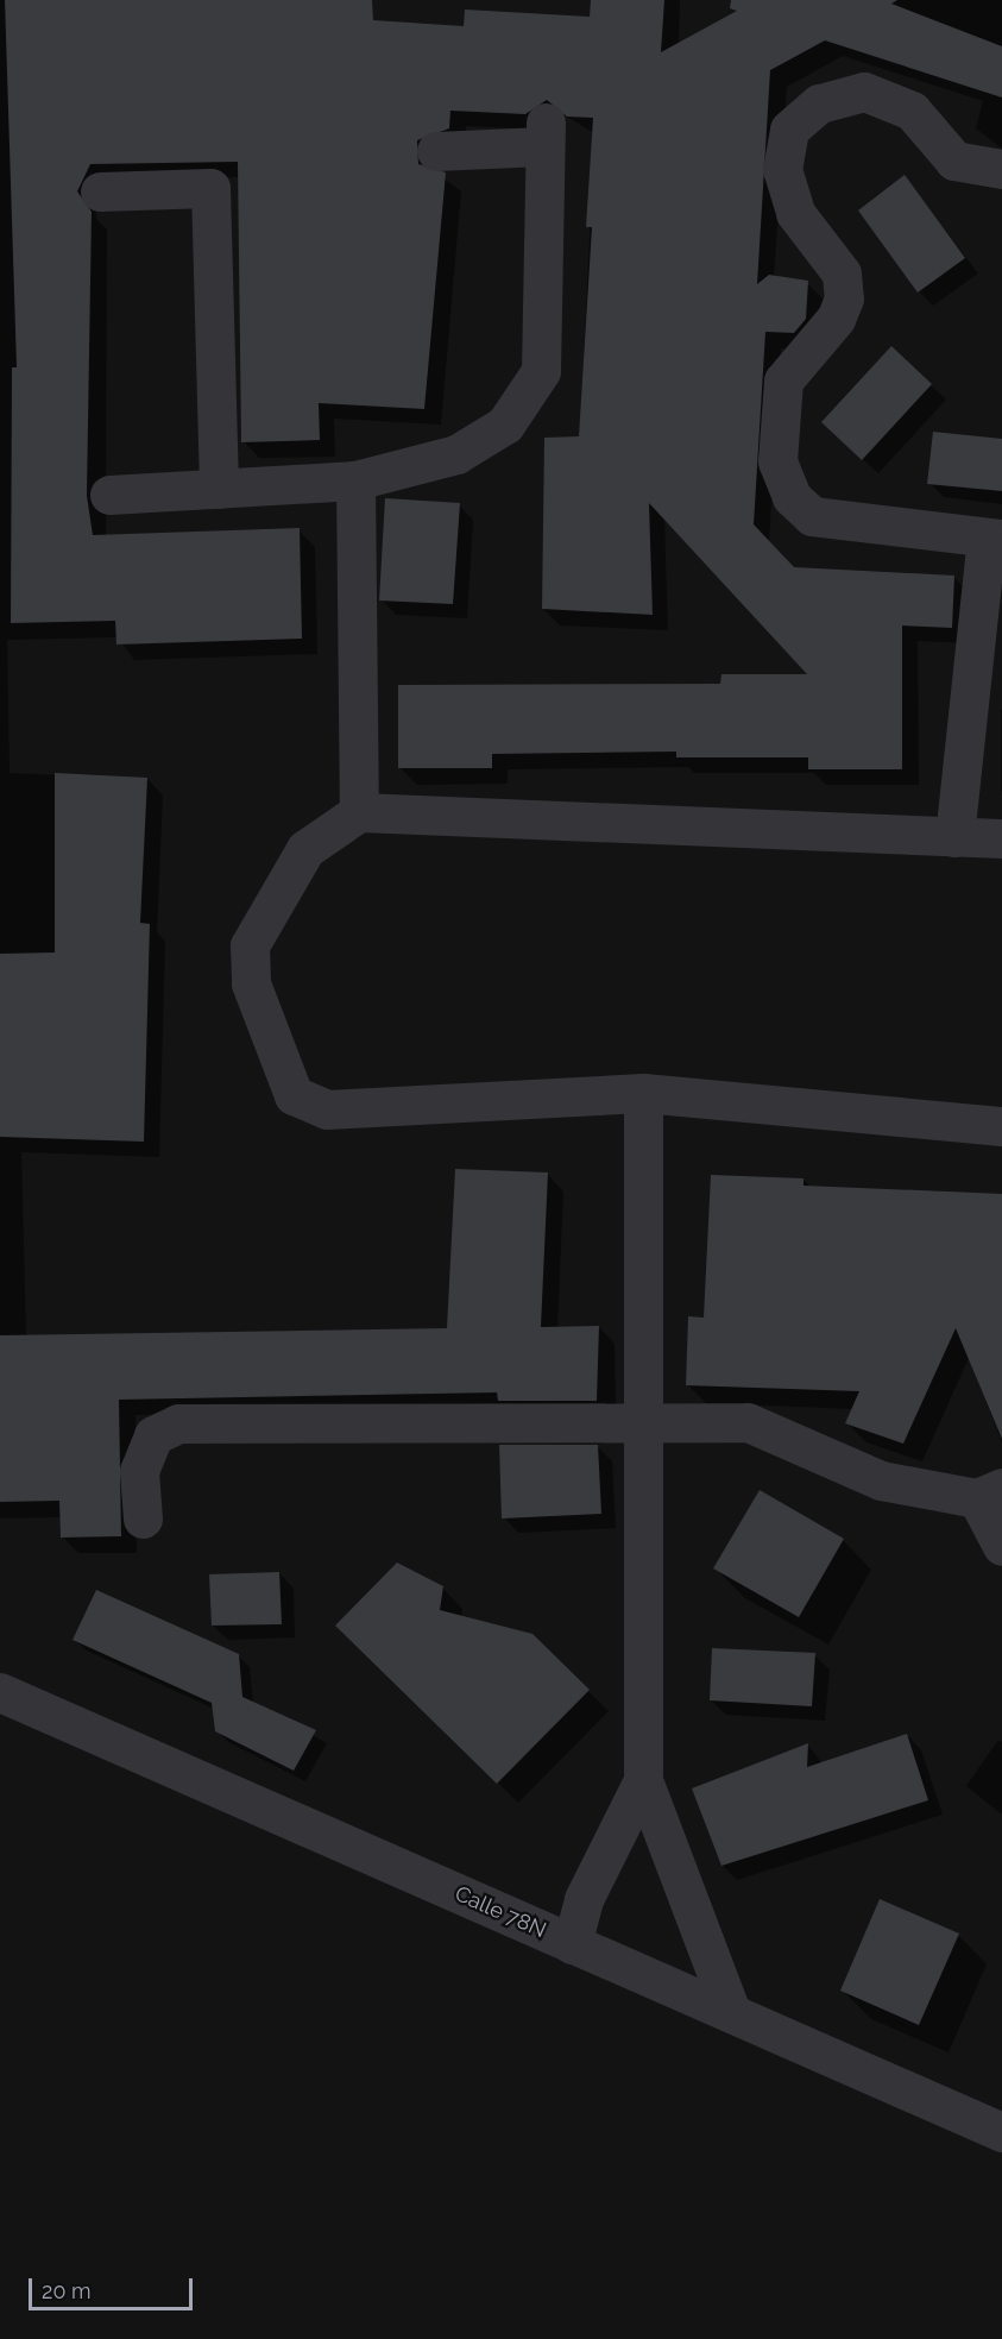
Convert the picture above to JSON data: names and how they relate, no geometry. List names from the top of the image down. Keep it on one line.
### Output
{"streets":{"street":["Calle 78N"]},"scale_bar":"20 m"}
